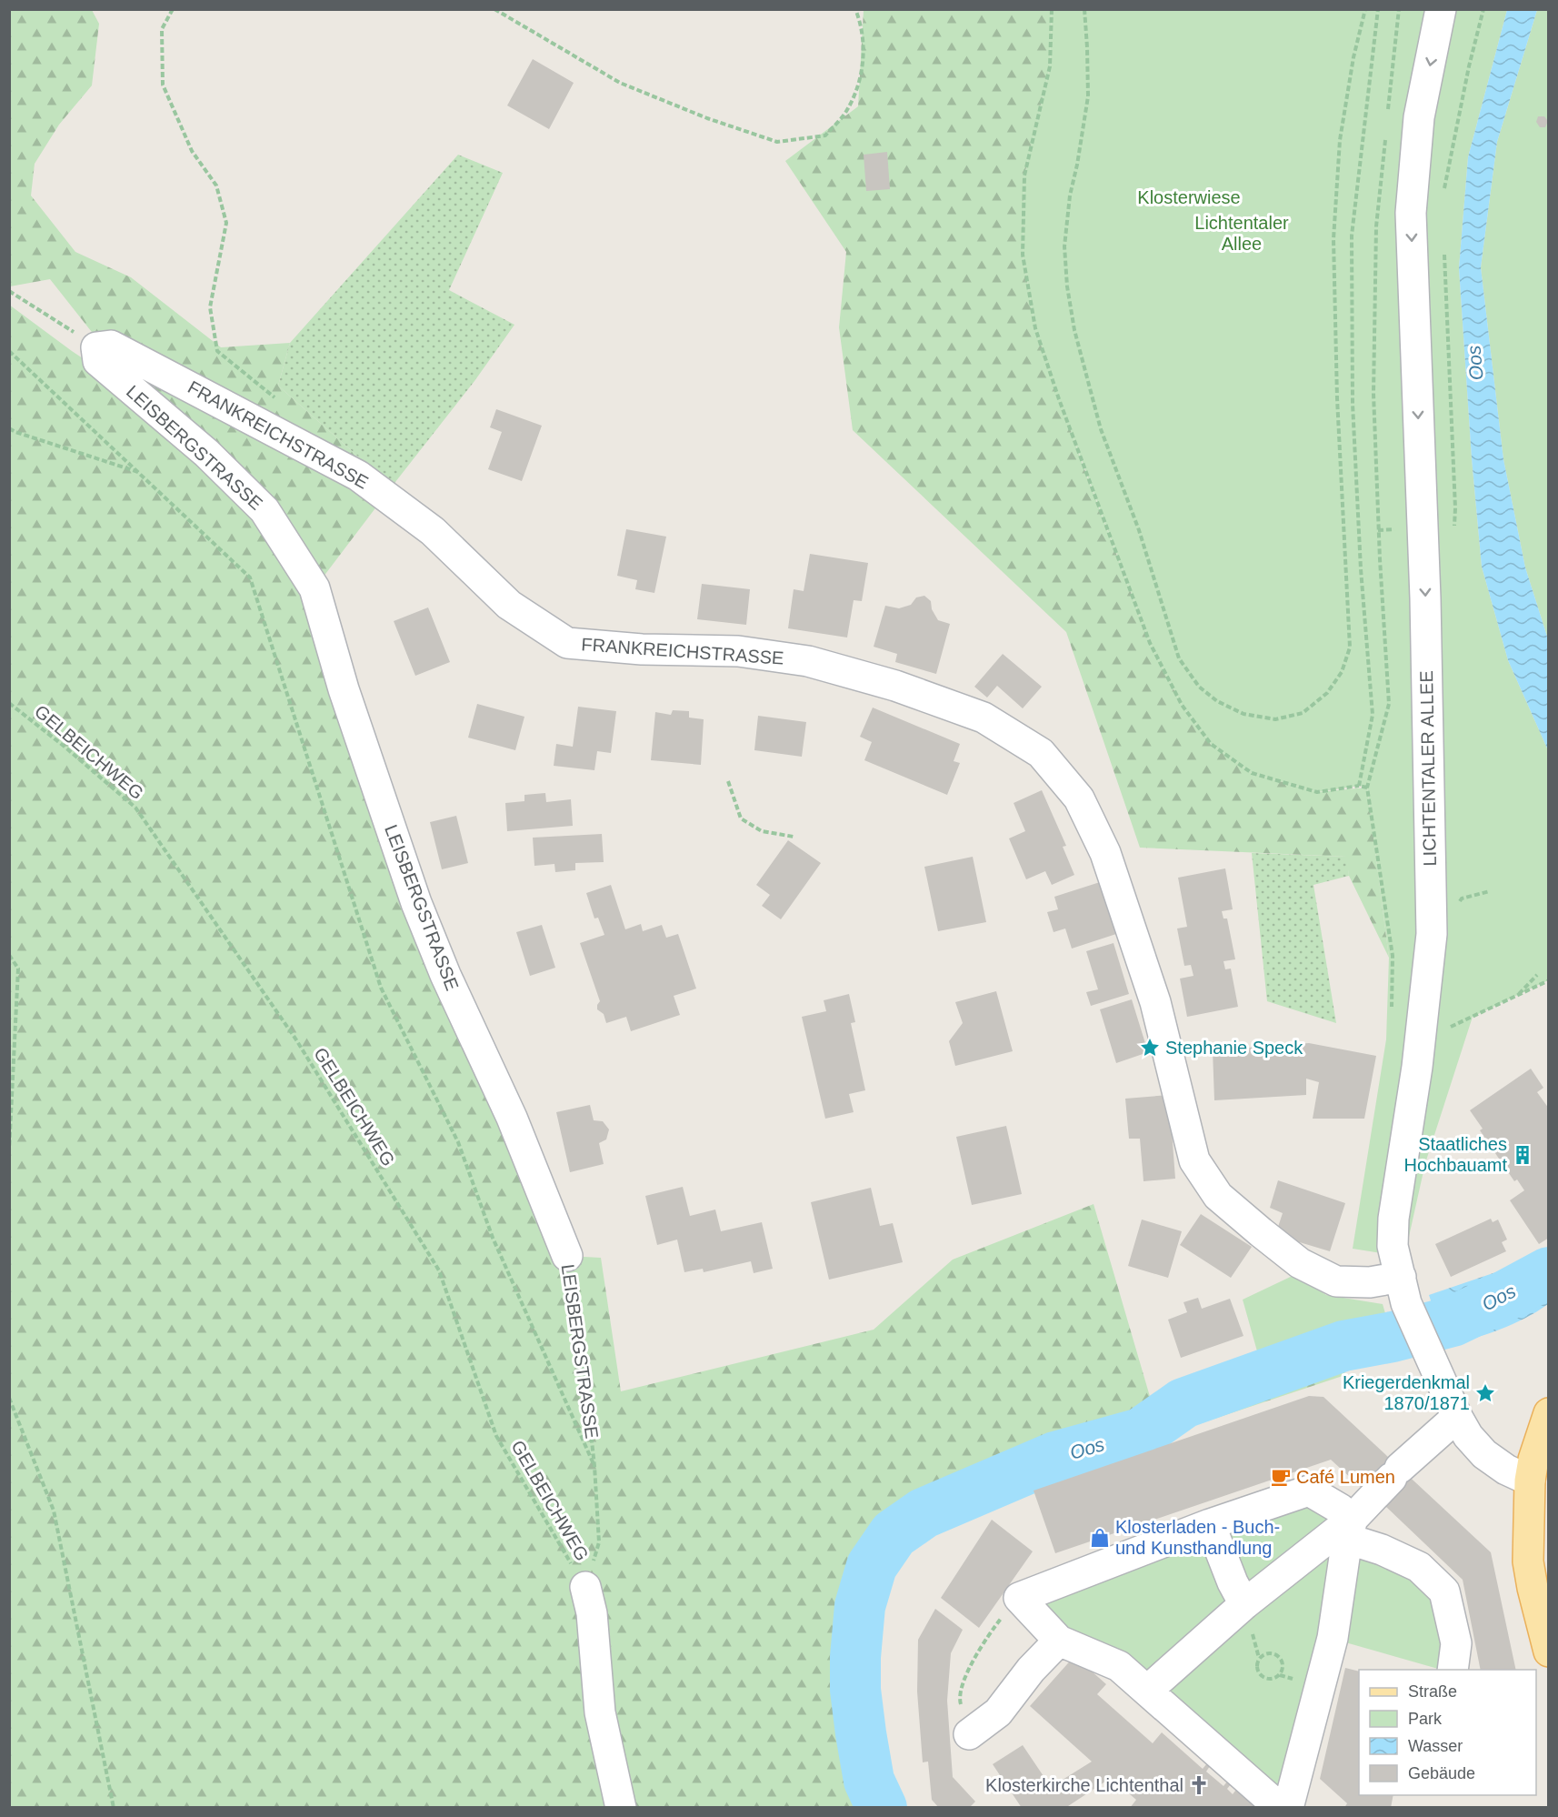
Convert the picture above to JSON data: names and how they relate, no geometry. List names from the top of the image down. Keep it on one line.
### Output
{"streets":{"street":["FRANKREICHSTRASSE","LEISBERGSTRASSE","LICHTENTALER ALLEE"],"path":["GELBEICHWEG"]},"crossings":[["FRANKREICHSTRASSE","LEISBERGSTRASSE"],["FRANKREICHSTRASSE","LICHTENTALER ALLEE"]],"one_way":["LICHTENTALER ALLEE"],"water":["Oos"],"parks":["Klosterwiese","Lichtentaler Allee"],"places":{"place":["Stephanie Speck","Kriegerdenkmal 1870/1871"],"building":["Staatliches Hochbauamt"],"cafe":["Café Lumen"],"shop":["Klosterladen - Buch- und Kunsthandlung"],"church":["Klosterkirche Lichtenthal"]},"legend":["Straße","Park","Wasser","Gebäude"]}
